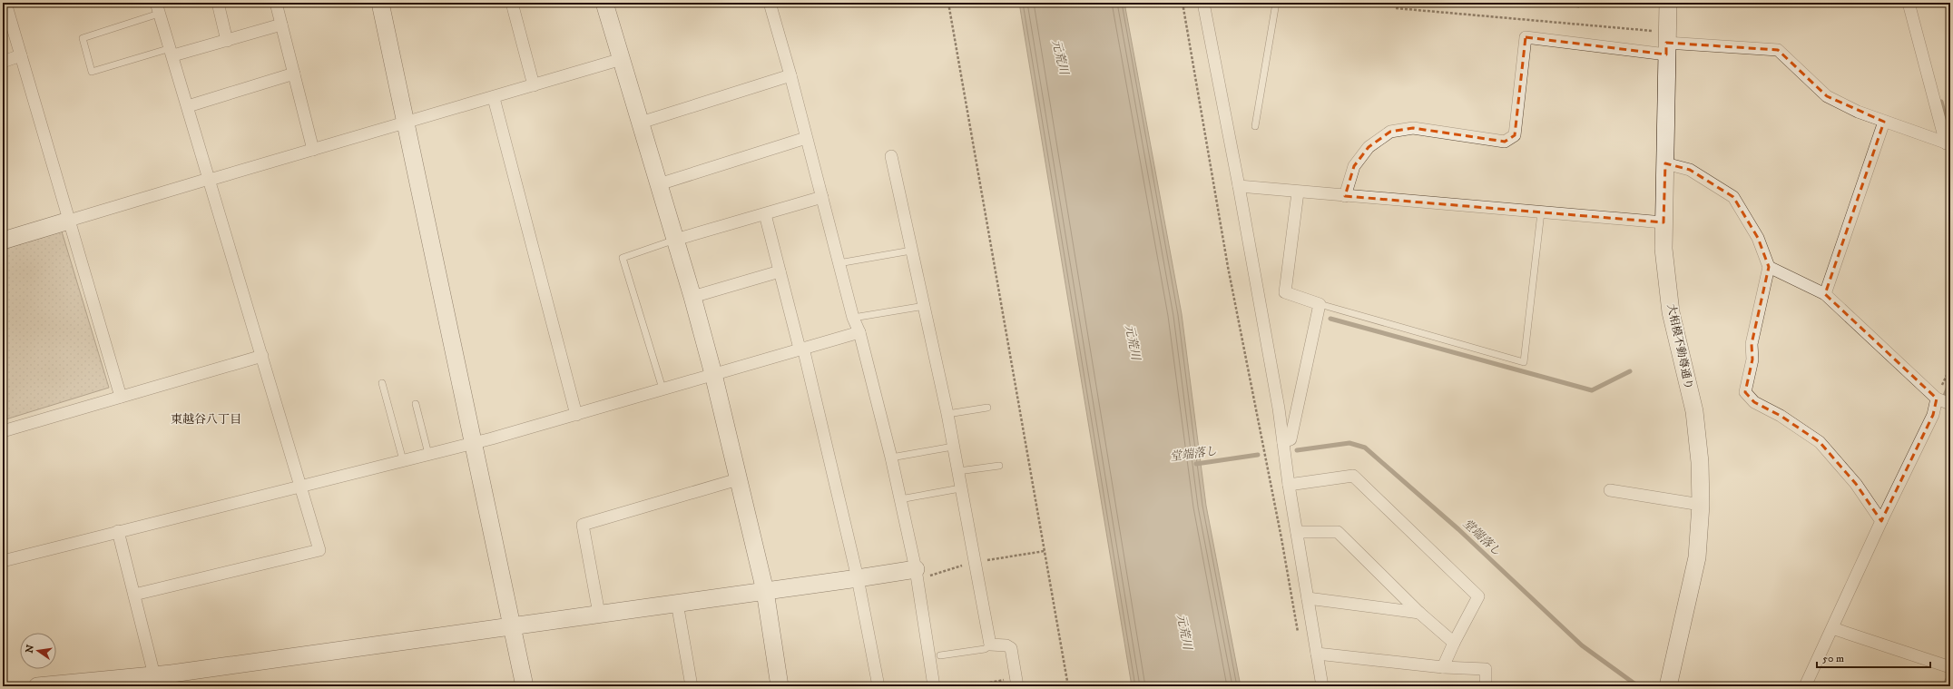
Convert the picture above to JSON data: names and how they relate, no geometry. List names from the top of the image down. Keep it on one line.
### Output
{"streets":{"street":["大相模不動尊通り"]},"districts":["東越谷八丁目"],"water":["元荒川","堂端落し"],"scale_bar":"50 m","north":"left"}
